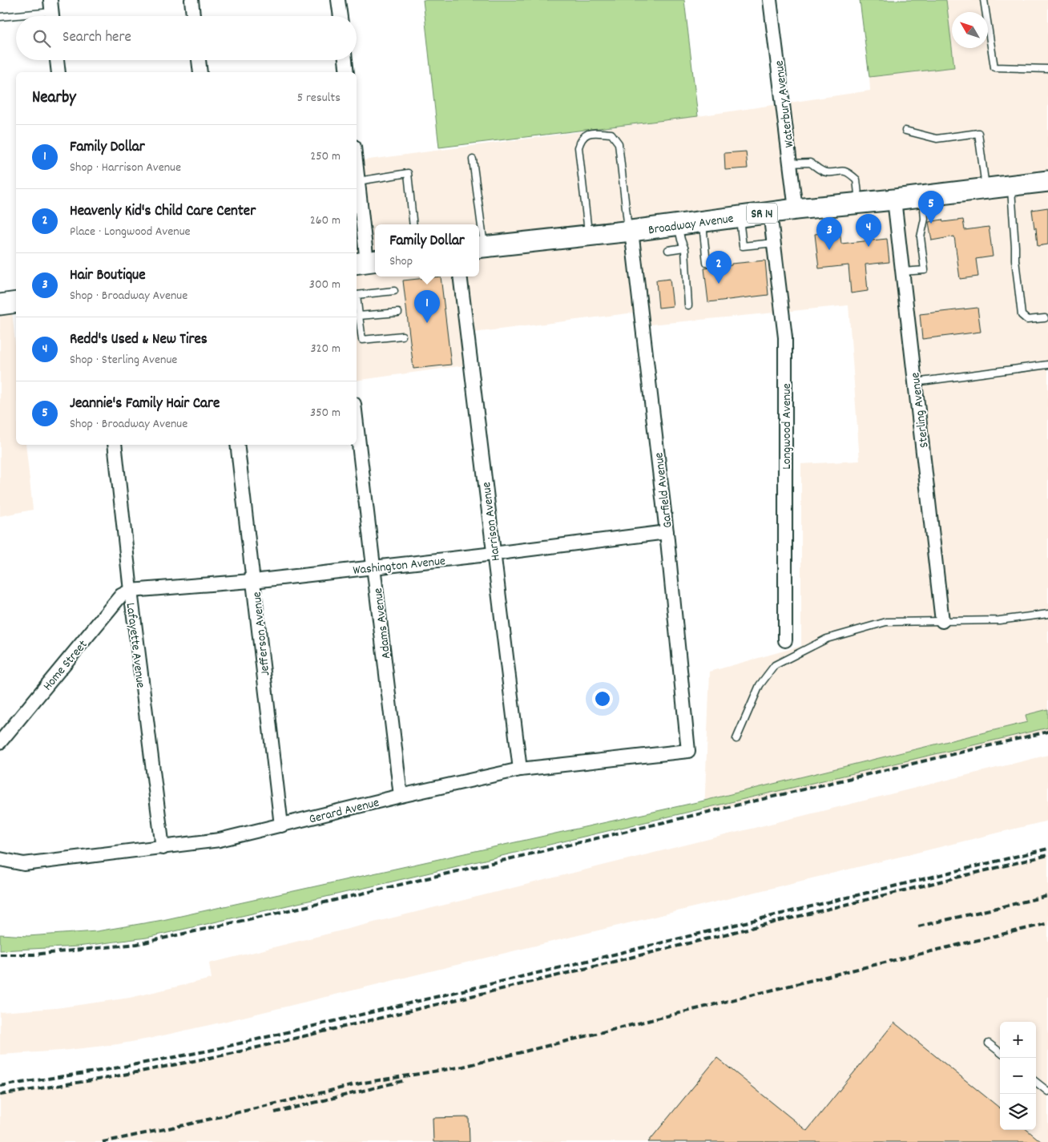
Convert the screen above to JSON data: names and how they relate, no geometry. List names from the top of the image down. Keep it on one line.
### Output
{"streets":{"main road":["SR 14","Broadway Avenue"],"street":["Waterbury Avenue","Sterling Avenue","Longwood Avenue","Garfield Avenue","Harrison Avenue","Washington Avenue","Adams Avenue","Jefferson Avenue","Lafayette Avenue","Home Street","Gerard Avenue"]},"crossings":[["Waterbury Avenue","Broadway Avenue"],["Broadway Avenue","Sterling Avenue"],["Broadway Avenue","Longwood Avenue"],["Broadway Avenue","Garfield Avenue"],["Garfield Avenue","Washington Avenue"],["Garfield Avenue","Gerard Avenue"],["Harrison Avenue","Washington Avenue"],["Harrison Avenue","Gerard Avenue"],["Washington Avenue","Adams Avenue"],["Washington Avenue","Jefferson Avenue"],["Washington Avenue","Lafayette Avenue"],["Washington Avenue","Home Street"],["Adams Avenue","Gerard Avenue"],["Jefferson Avenue","Gerard Avenue"],["Lafayette Avenue","Home Street"],["Lafayette Avenue","Gerard Avenue"]],"north":"top left","page":{"search":"Search here","heading":["Nearby","5 results"],"list":[{"mark":"1","name":"Family Dollar","note":"Shop · Harrison Avenue","value":"250 m"},{"mark":"2","name":"Heavenly Kid's Child Care Center","note":"Place · Longwood Avenue","value":"260 m"},{"mark":"3","name":"Hair Boutique","note":"Shop · Broadway Avenue","value":"300 m"},{"mark":"4","name":"Redd's Used & New Tires","note":"Shop · Sterling Avenue","value":"320 m"},{"mark":"5","name":"Jeannie's Family Hair Care","note":"Shop · Broadway Avenue","value":"350 m"}],"pins":["5","4","3","2","1"],"popup":["Family Dollar","Shop"],"map_buttons":["+","−"]}}
